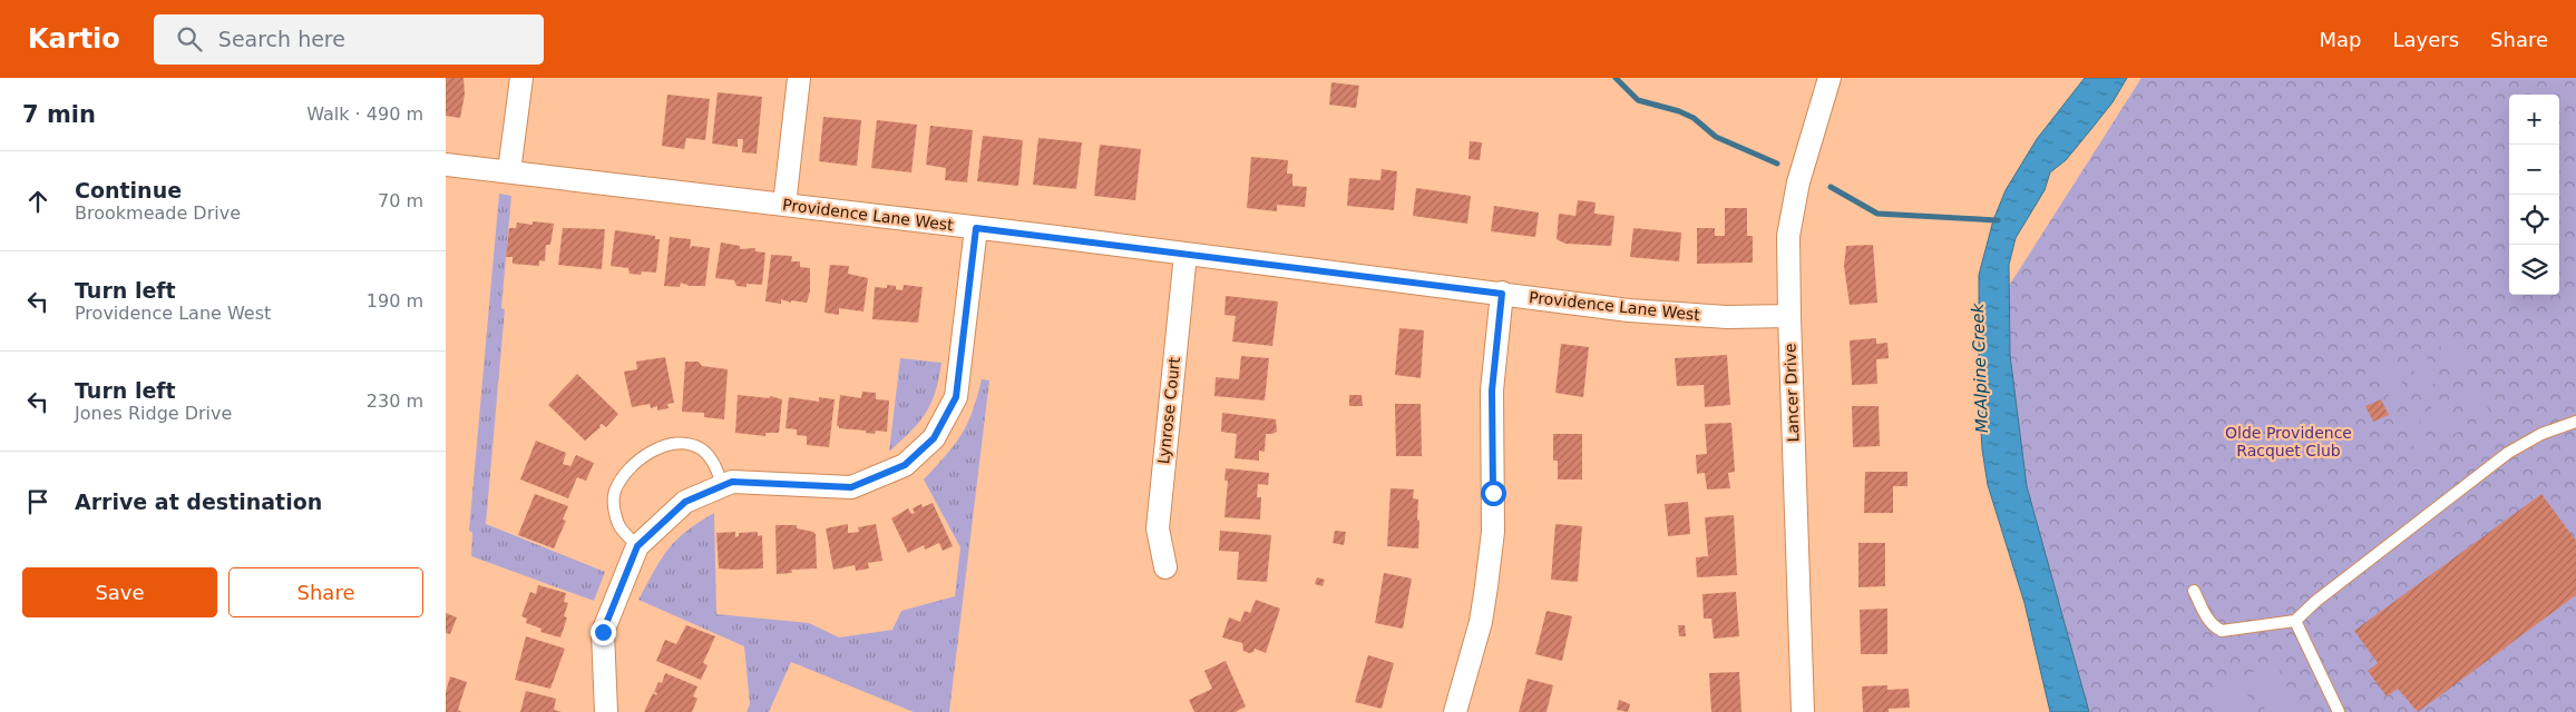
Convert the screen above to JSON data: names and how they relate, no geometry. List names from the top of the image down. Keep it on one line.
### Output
{"streets":{"street":["Providence Lane West","Lancer Drive","Lynrose Court"]},"crossings":[["Providence Lane West","Lancer Drive"],["Providence Lane West","Lynrose Court"]],"water":["McAlpine Creek"],"parks":["Olde Providence Racquet Club"],"page":{"header":"Kartio","search":"Search here","nav":["Map","Layers","Share"],"heading":["7 min","Walk · 490 m"],"map_buttons":["+","−"],"list":[["Continue","Brookmeade Drive","70 m"],["Turn left","Providence Lane West","190 m"],["Turn left","Jones Ridge Drive","230 m"],"Arrive at destination"],"buttons":["Save","Share"]}}
